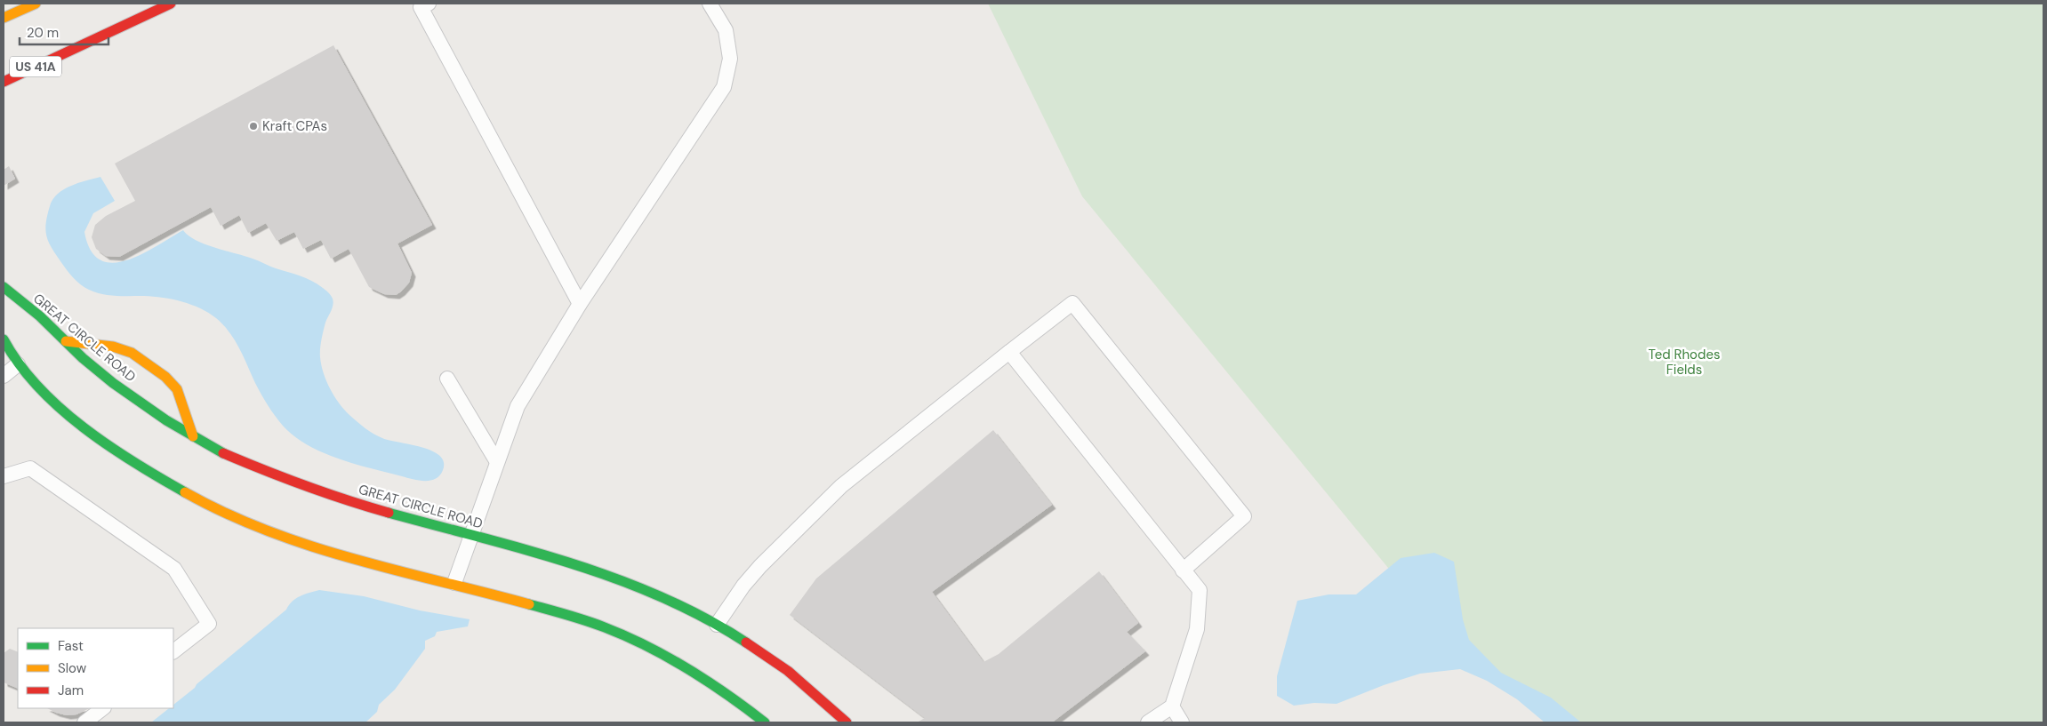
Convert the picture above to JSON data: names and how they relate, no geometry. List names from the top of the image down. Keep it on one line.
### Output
{"streets":{"street":["US 41A","GREAT CIRCLE ROAD"]},"parks":["Ted Rhodes Fields"],"places":["Kraft CPAs"],"legend":["Fast","Slow","Jam"],"scale_bar":"20 m"}
